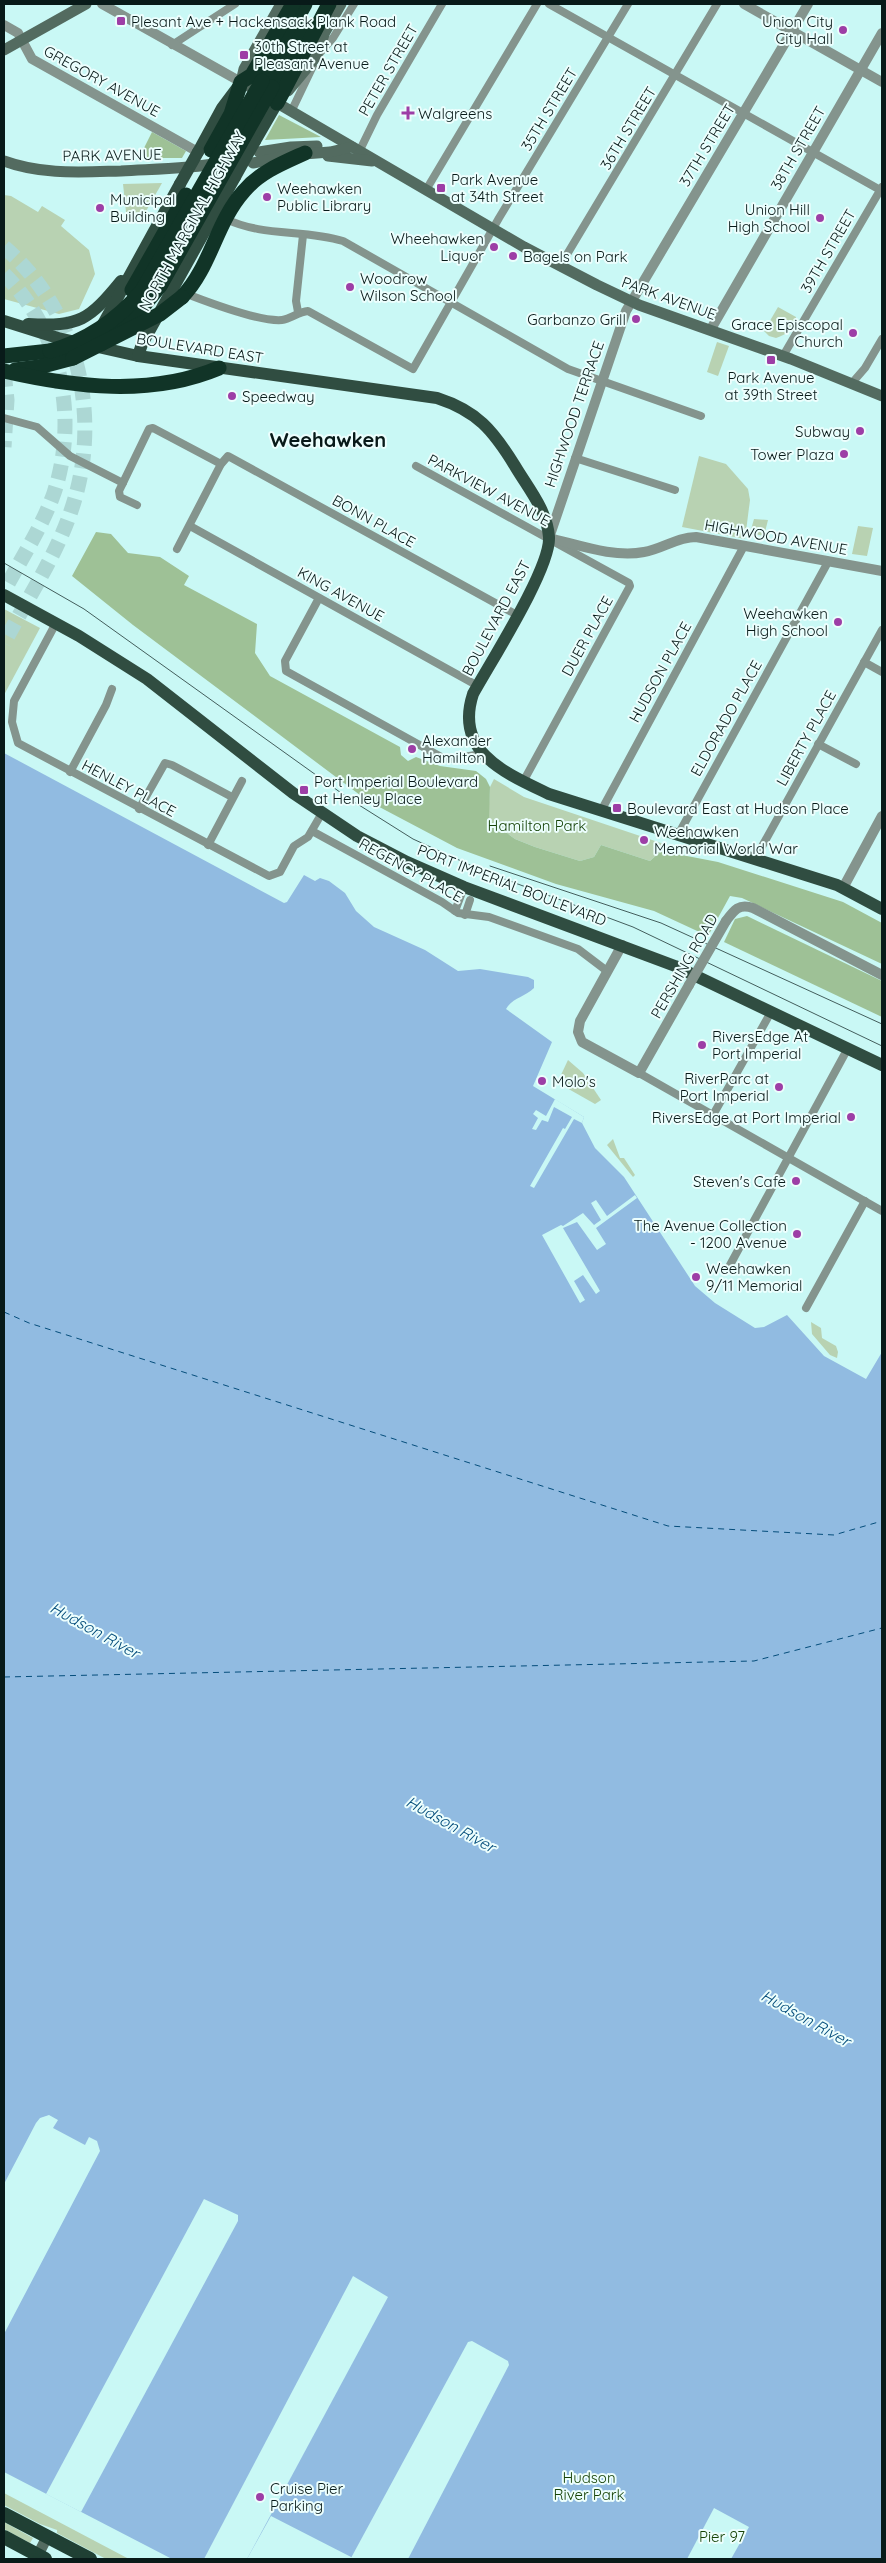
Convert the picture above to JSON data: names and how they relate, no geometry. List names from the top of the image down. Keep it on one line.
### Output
{"streets":{"main road":["PARK AVENUE","NORTH MARGINAL HIGHWAY","BOULEVARD EAST","PORT IMPERIAL BOULEVARD"],"street":["PETER STREET","GREGORY AVENUE","35TH STREET","36TH STREET","37TH STREET","38TH STREET","39TH STREET","HIGHWOOD TERRACE","PARKVIEW AVENUE","BONN PLACE","HIGHWOOD AVENUE","KING AVENUE","DUER PLACE","HUDSON PLACE","ELDORADO PLACE","LIBERTY PLACE","HENLEY PLACE","REGENCY PLACE","PERSHING ROAD"]},"crossings":[["PETER STREET","PARK AVENUE"],["35TH STREET","PARK AVENUE"],["36TH STREET","PARK AVENUE"],["37TH STREET","PARK AVENUE"],["37TH STREET","HIGHWOOD TERRACE"],["38TH STREET","PARK AVENUE"],["PARK AVENUE","NORTH MARGINAL HIGHWAY"],["PARK AVENUE","39TH STREET"],["PARK AVENUE","HIGHWOOD TERRACE"],["NORTH MARGINAL HIGHWAY","BOULEVARD EAST"],["BOULEVARD EAST","HIGHWOOD TERRACE"],["BOULEVARD EAST","PARKVIEW AVENUE"],["BOULEVARD EAST","BONN PLACE"],["BOULEVARD EAST","HIGHWOOD AVENUE"],["BOULEVARD EAST","KING AVENUE"],["BOULEVARD EAST","DUER PLACE"],["BOULEVARD EAST","HUDSON PLACE"],["BOULEVARD EAST","ELDORADO PLACE"],["BOULEVARD EAST","LIBERTY PLACE"],["HIGHWOOD TERRACE","PARKVIEW AVENUE"],["HIGHWOOD TERRACE","HIGHWOOD AVENUE"],["HIGHWOOD TERRACE","DUER PLACE"],["PARKVIEW AVENUE","HIGHWOOD AVENUE"],["PARKVIEW AVENUE","DUER PLACE"],["HIGHWOOD AVENUE","DUER PLACE"],["HIGHWOOD AVENUE","HUDSON PLACE"],["HIGHWOOD AVENUE","ELDORADO PLACE"],["HENLEY PLACE","REGENCY PLACE"],["HENLEY PLACE","PORT IMPERIAL BOULEVARD"]],"districts":["Weehawken"],"water":["Hudson River"],"parks":["Hamilton Park","Hudson River Park","Pier 97"],"places":{"transit":["Plesant Ave + Hackensack Plank Road","30th Street at Pleasant Avenue","Park Avenue at 34th Street","Park Avenue at 39th Street","Port Imperial Boulevard at Henley Place","Boulevard East at Hudson Place"],"other":["Union City City Hall","Weehawken Public Library","Municipal Building","Union Hill High School","Wheehawken Liquor","Bagels on Park","Woodrow Wilson School","Garbanzo Grill","Grace Episcopal Church","Speedway","Subway","Tower Plaza","Weehawken High School","Alexander Hamilton","Weehawken Memorial World War","RiversEdge At Port Imperial","Molo's","RiverParc at Port Imperial","RiversEdge at Port Imperial","Steven's Cafe","The Avenue Collection - 1200 Avenue","Weehawken 9/11 Memorial","Cruise Pier Parking"],"health":["Walgreens"]}}
